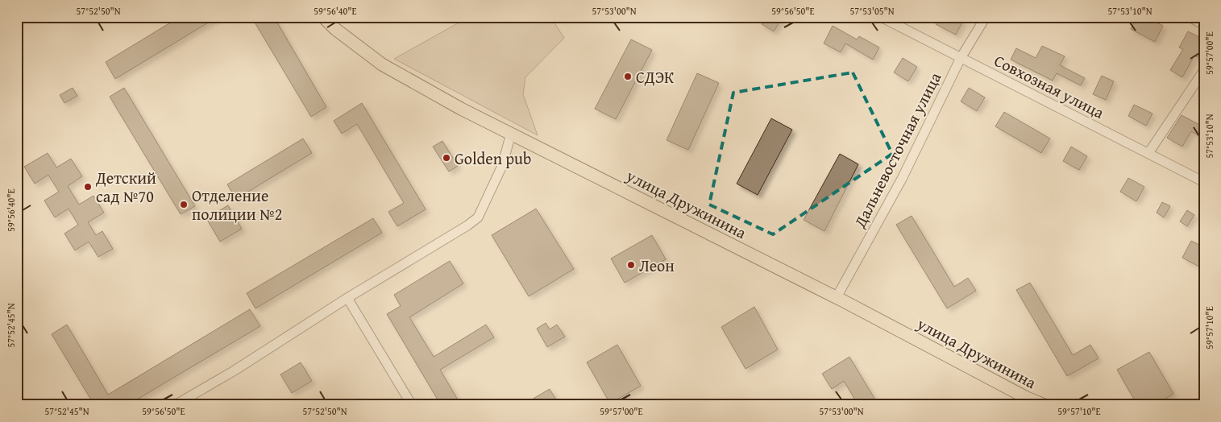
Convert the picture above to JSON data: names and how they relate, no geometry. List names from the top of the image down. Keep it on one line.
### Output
{"streets":{"main road":["улица Дружинина"],"street":["Совхозная улица","Дальневосточная улица"]},"crossings":[["Совхозная улица","Дальневосточная улица"],["Дальневосточная улица","улица Дружинина"]],"places":["СДЭК","Golden pub","Детский сад №70","Отделение полиции №2","Леон"],"coordinates":["57°52'50\"N","59°56'40\"E","57°53'00\"N","59°56'50\"E","57°53'05\"N","57°53'10\"N","59°57'00\"E","57°52'45\"N","59°57'10\"E"]}
